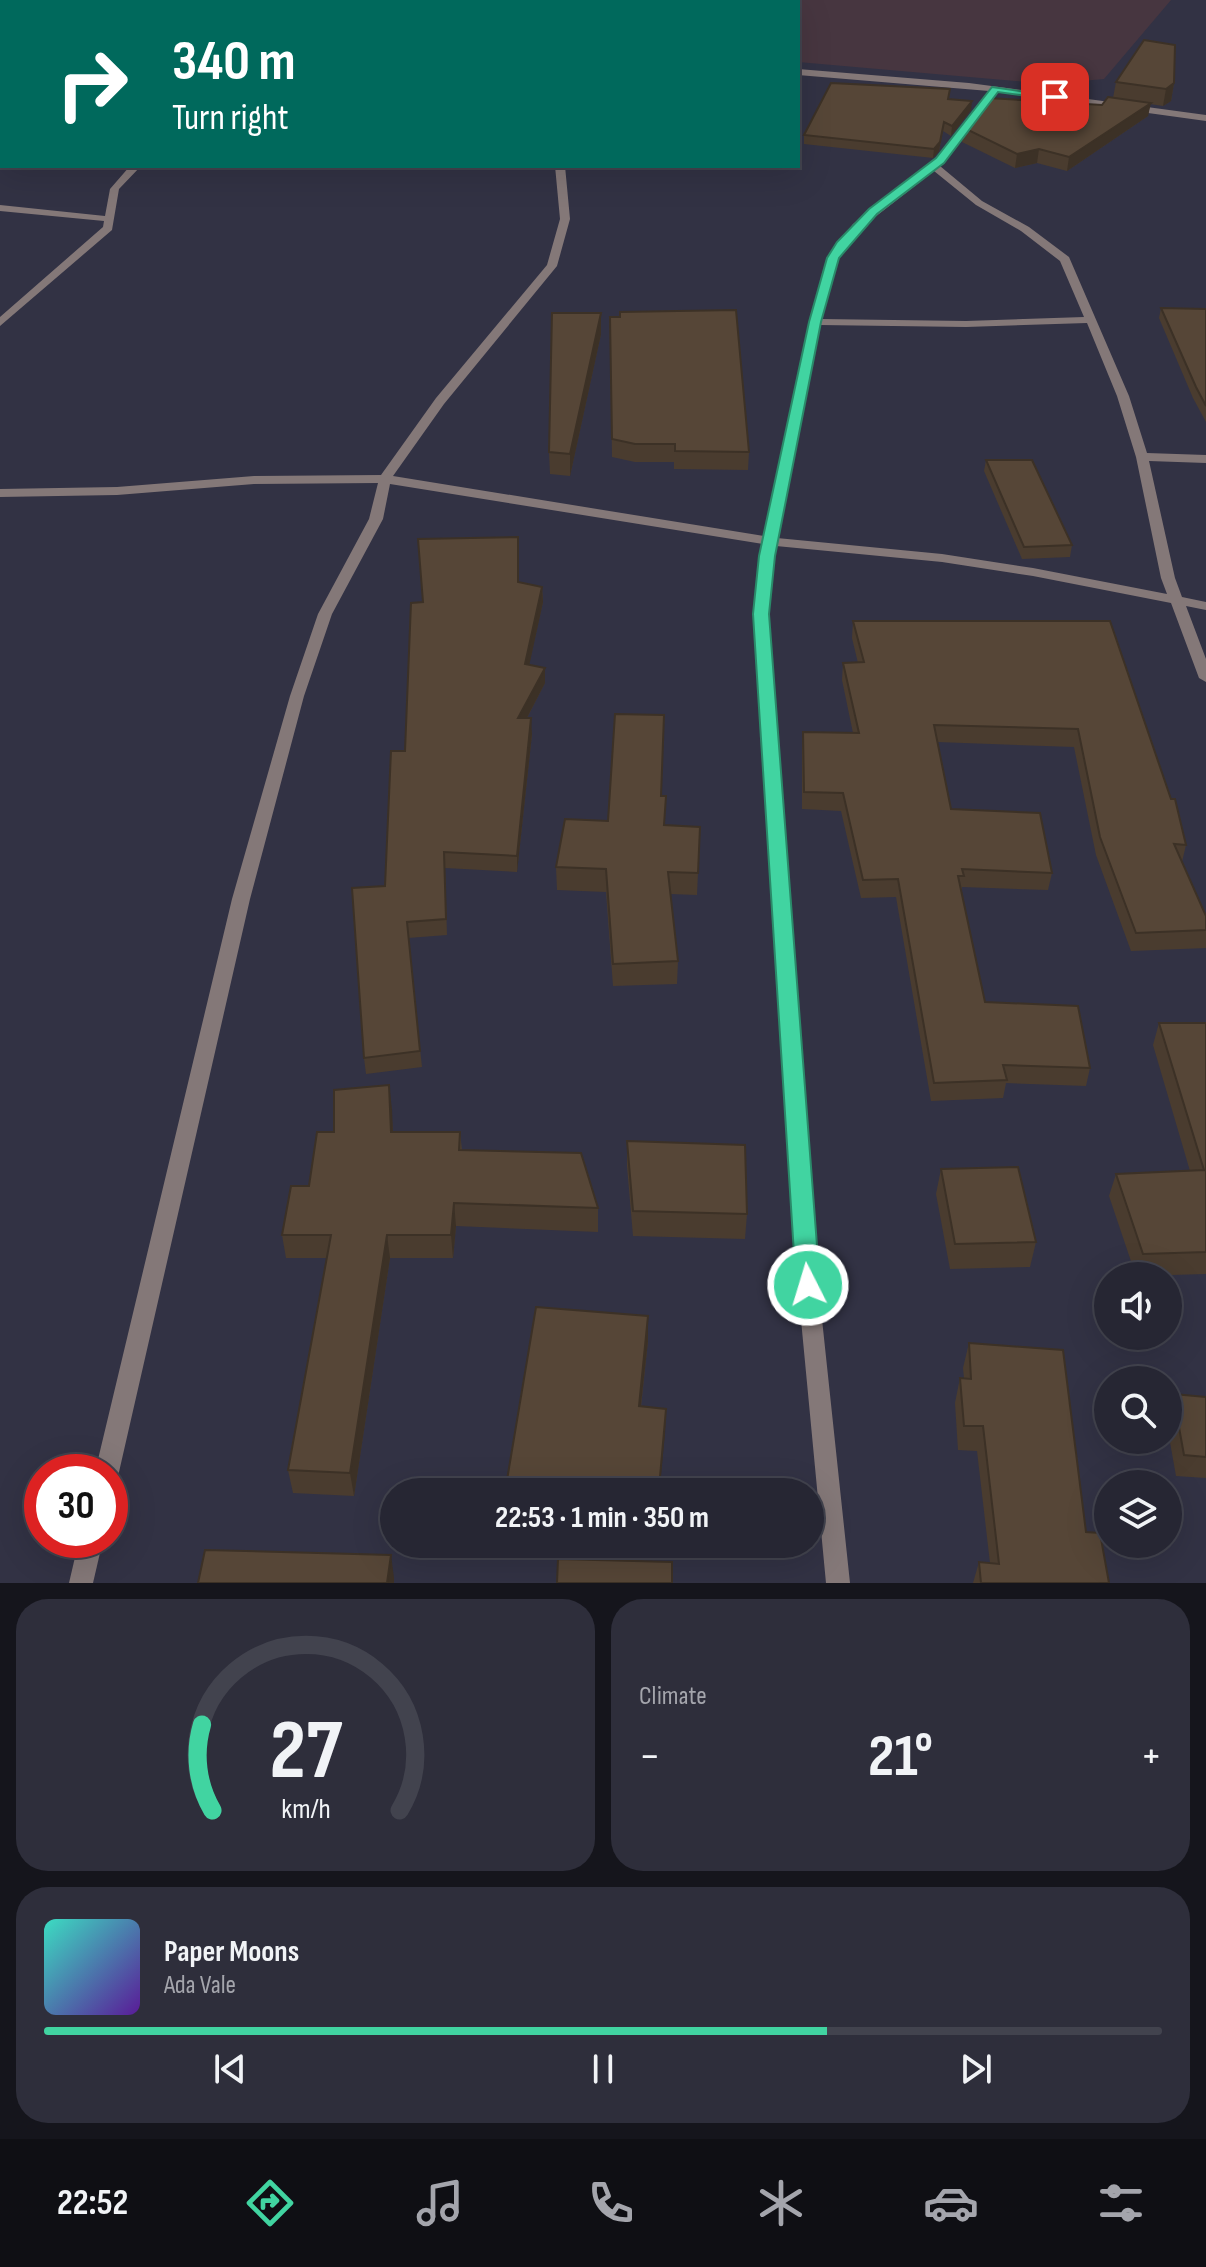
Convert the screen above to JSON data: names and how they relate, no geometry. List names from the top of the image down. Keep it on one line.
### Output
{"page":{"turn":["340 m","Turn right"],"limit":"30","trip":"22:53 · 1 min · 350 m","tile":"Climate","heat":["−","21°","+"],"song":["Paper Moons","Ada Vale"],"tabs":"22:52","gauge":["27","km/h"]}}
